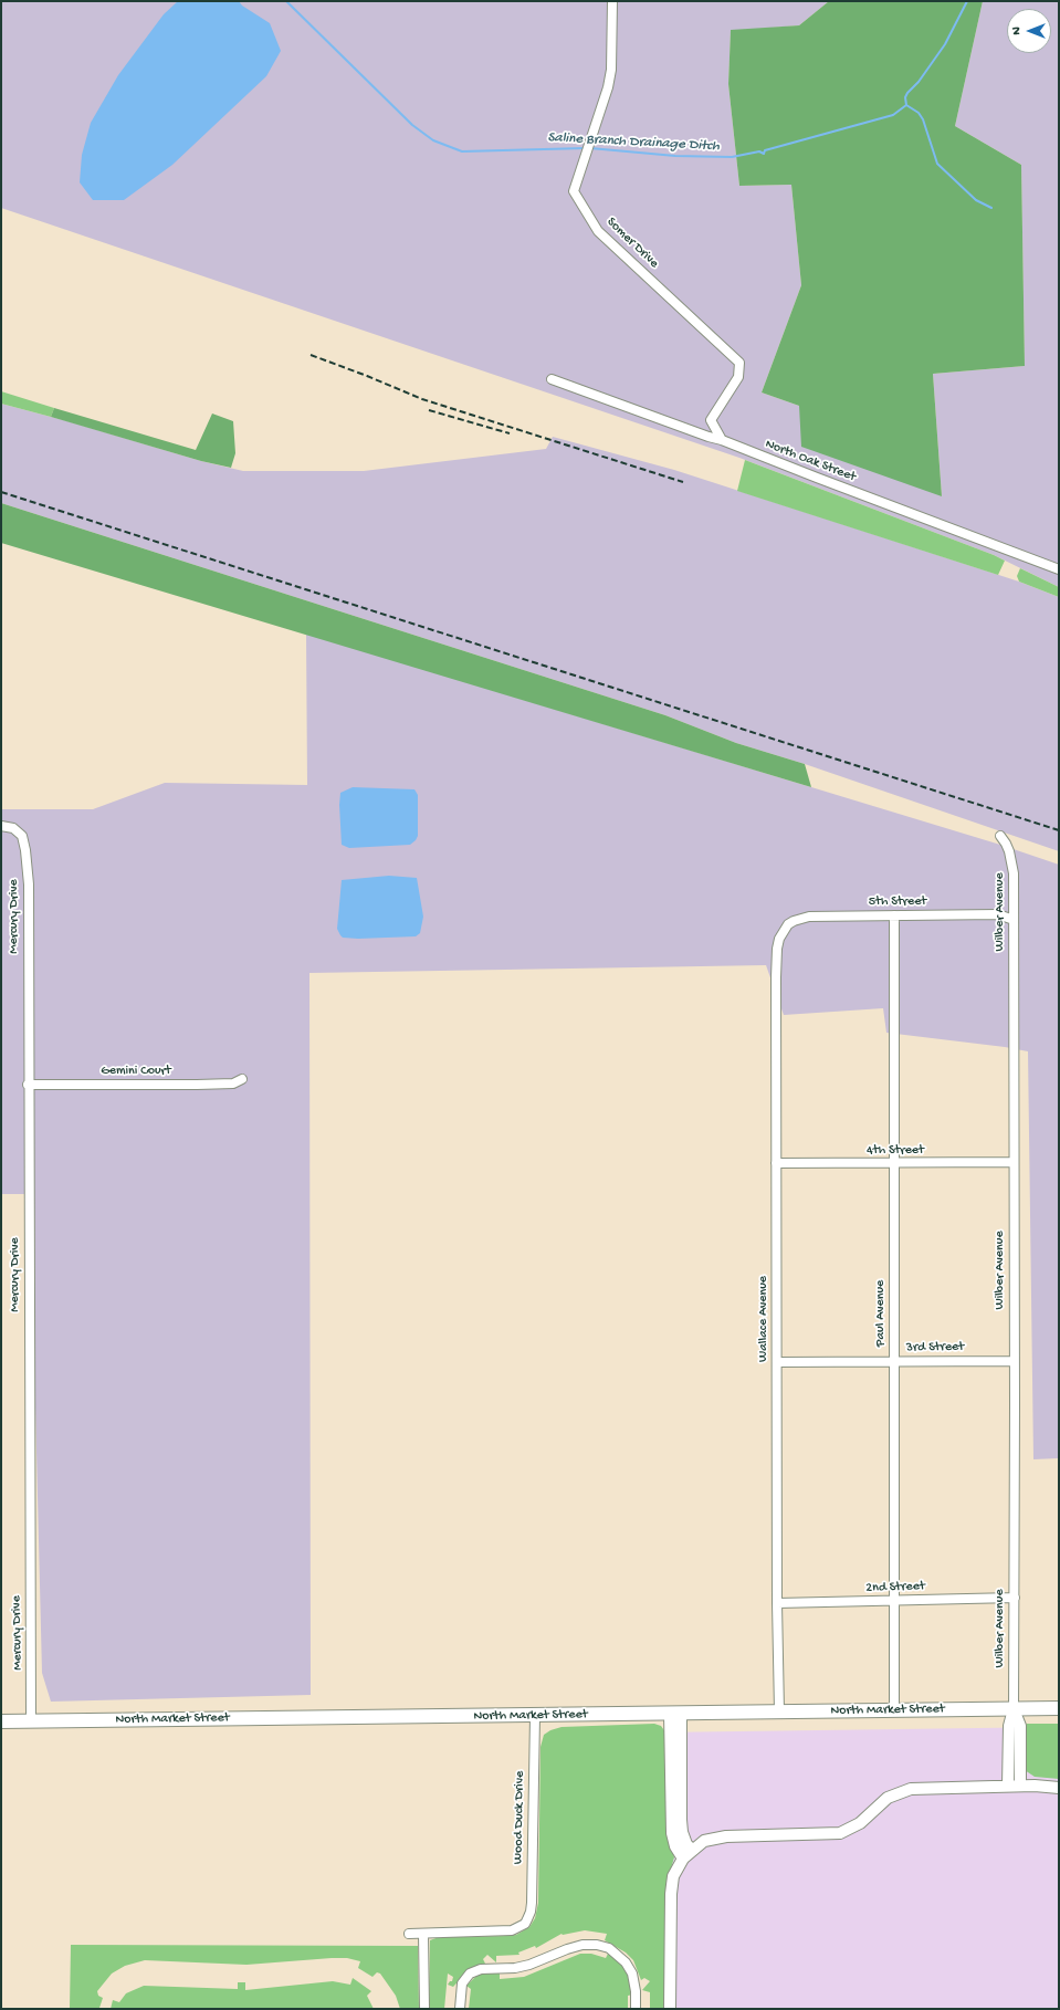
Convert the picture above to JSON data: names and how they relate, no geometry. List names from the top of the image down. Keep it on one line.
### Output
{"streets":{"main road":["North Market Street"],"street":["Somer Drive","North Oak Street","5th Street","Wilber Avenue","Mercury Drive","Gemini Court","4th Street","Paul Avenue","Wallace Avenue","3rd Street","2nd Street","Wood Duck Drive"]},"crossings":[["Somer Drive","North Oak Street"],["5th Street","Wilber Avenue"],["5th Street","Paul Avenue"],["5th Street","Wallace Avenue"],["Wilber Avenue","4th Street"],["Wilber Avenue","3rd Street"],["Wilber Avenue","2nd Street"],["Wilber Avenue","North Market Street"],["Mercury Drive","Gemini Court"],["Mercury Drive","North Market Street"],["4th Street","Paul Avenue"],["4th Street","Wallace Avenue"],["Paul Avenue","3rd Street"],["Paul Avenue","2nd Street"],["Paul Avenue","North Market Street"],["Wallace Avenue","3rd Street"],["Wallace Avenue","2nd Street"],["Wallace Avenue","North Market Street"],["North Market Street","Wood Duck Drive"]],"water":["Saline Branch Drainage Ditch"],"north":"left"}
